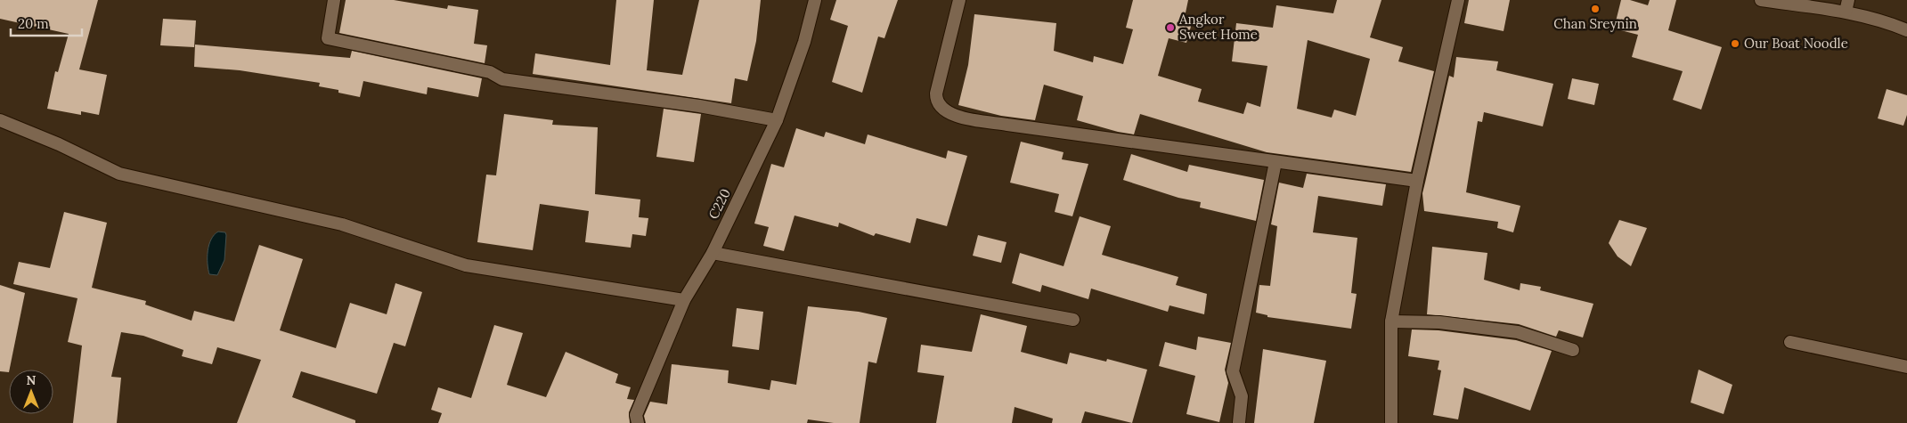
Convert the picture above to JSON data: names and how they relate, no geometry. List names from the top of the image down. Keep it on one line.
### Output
{"streets":{"street":["C220"]},"places":["Chan Sreynin","Angkor Sweet Home","Our Boat Noodle"],"scale_bar":"20 m","north":"top"}
